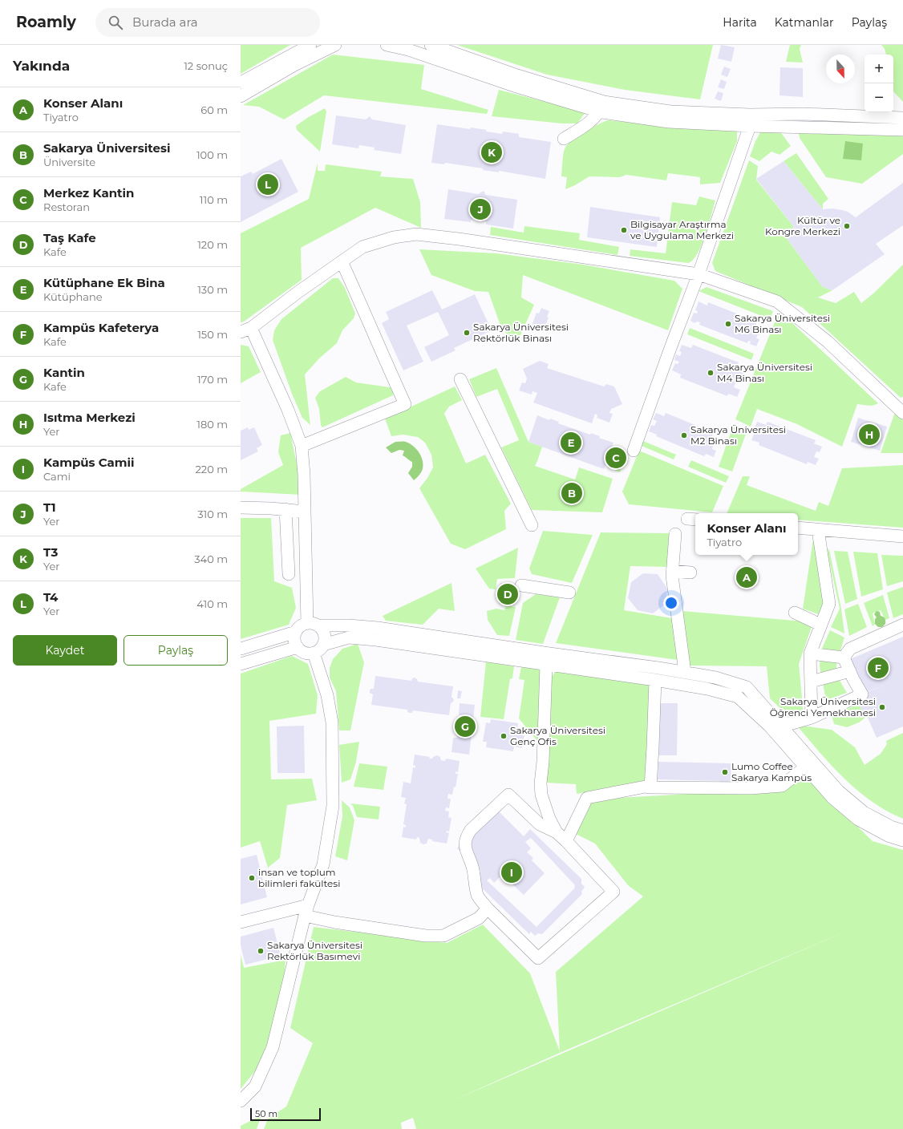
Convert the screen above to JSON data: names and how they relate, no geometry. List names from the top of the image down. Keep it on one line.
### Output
{"places":["Kültür ve Kongre Merkezi","Bilgisayar Araştırma ve Uygulama Merkezi","Sakarya Üniversitesi M6 Binası","Sakarya Üniversitesi Rektörlük Binası","Sakarya Üniversitesi M4 Binası","Sakarya Üniversitesi M2 Binası","Sakarya Üniversitesi Öğrenci Yemekhanesi","Sakarya Üniversitesi Genç Ofis","Lumo Coffee Sakarya Kampüs","insan ve toplum bilimleri fakültesi","Sakarya Üniversitesi Rektörlük Basımevi"],"scale_bar":"50 m","north":"bottom","page":{"header":"Roamly","search":"Burada ara","nav":["Harita","Katmanlar","Paylaş"],"heading":["Yakında","12 sonuç"],"map_buttons":["+","−"],"list":[{"mark":"A","name":"Konser Alanı","note":"Tiyatro","value":"60 m"},{"mark":"B","name":"Sakarya Üniversitesi","note":"Üniversite","value":"100 m"},{"mark":"C","name":"Merkez Kantin","note":"Restoran","value":"110 m"},{"mark":"D","name":"Taş Kafe","note":"Kafe","value":"120 m"},{"mark":"E","name":"Kütüphane Ek Bina","note":"Kütüphane","value":"130 m"},{"mark":"F","name":"Kampüs Kafeterya","note":"Kafe","value":"150 m"},{"mark":"G","name":"Kantin","note":"Kafe","value":"170 m"},{"mark":"H","name":"Isıtma Merkezi","note":"Yer","value":"180 m"},{"mark":"I","name":"Kampüs Camii","note":"Cami","value":"220 m"},{"mark":"J","name":"T1","note":"Yer","value":"310 m"},{"mark":"K","name":"T3","note":"Yer","value":"340 m"},{"mark":"L","name":"T4","note":"Yer","value":"410 m"}],"pins":["K","L","J","H","E","C","B","A","D","F","G","I"],"popup":["Konser Alanı","Tiyatro"],"buttons":["Kaydet","Paylaş"],"scale":"50 m"}}
